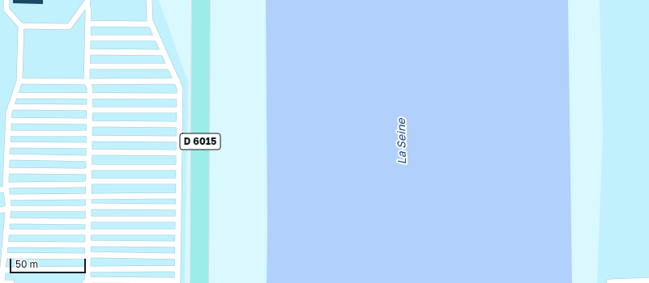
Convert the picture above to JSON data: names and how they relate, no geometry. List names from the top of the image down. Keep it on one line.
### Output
{"streets":{"main road":["D 6015"]},"water":["La Seine"],"scale_bar":"50 m"}
